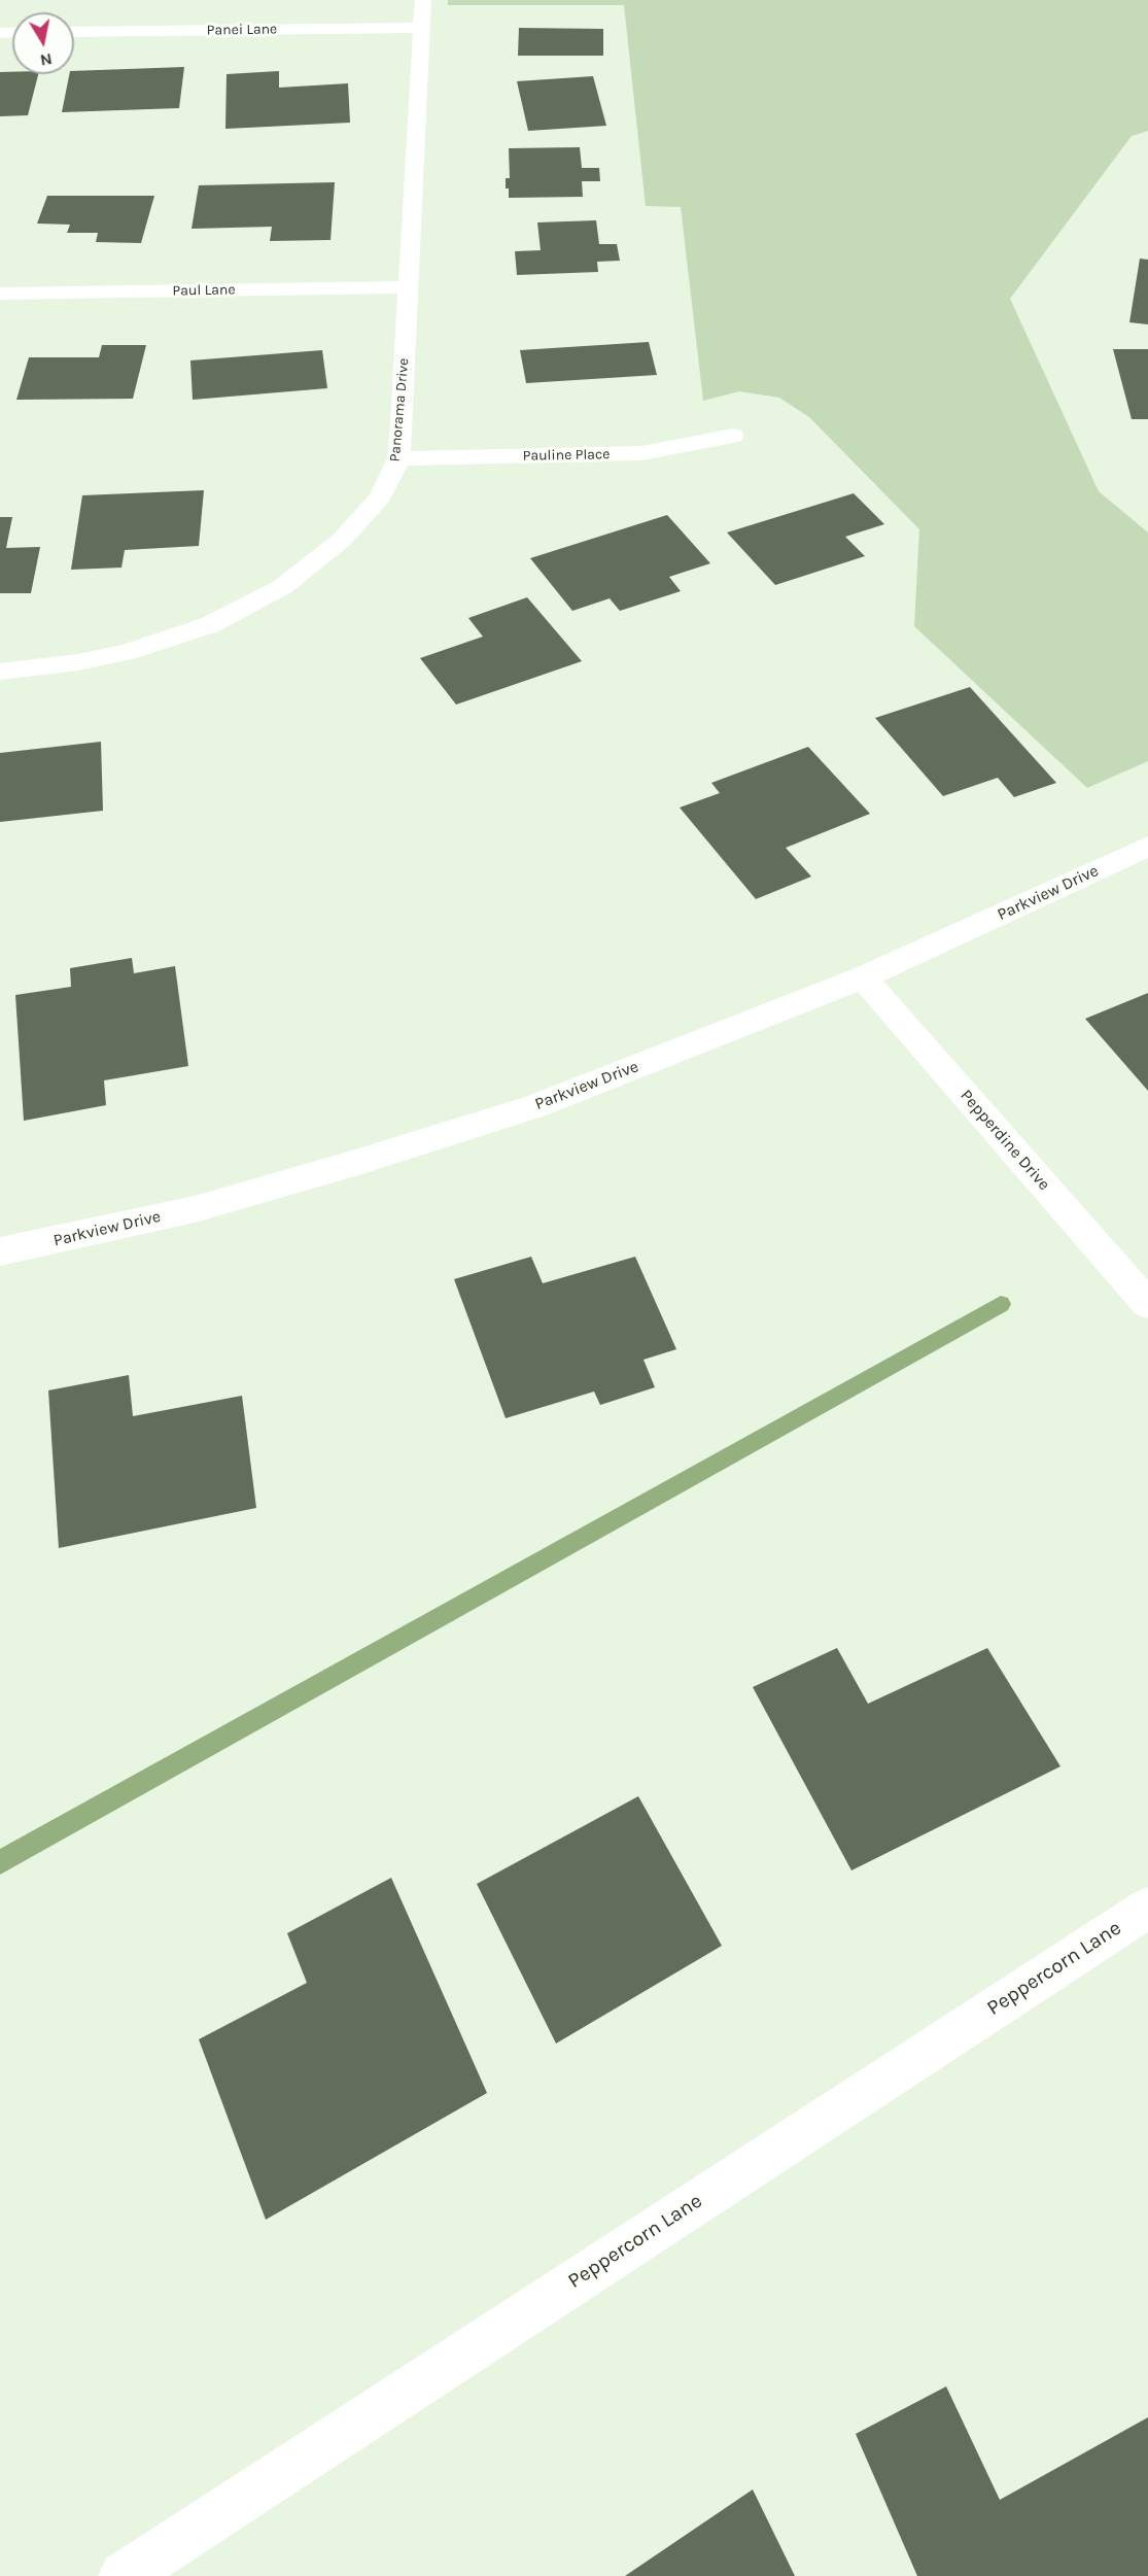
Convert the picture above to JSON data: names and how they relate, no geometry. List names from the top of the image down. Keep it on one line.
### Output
{"streets":{"street":["Panei Lane","Paul Lane","Panorama Drive","Pauline Place","Parkview Drive","Pepperdine Drive","Peppercorn Lane"]},"crossings":[["Panei Lane","Panorama Drive"],["Paul Lane","Panorama Drive"],["Panorama Drive","Pauline Place"],["Parkview Drive","Pepperdine Drive"]],"north":"bottom"}
